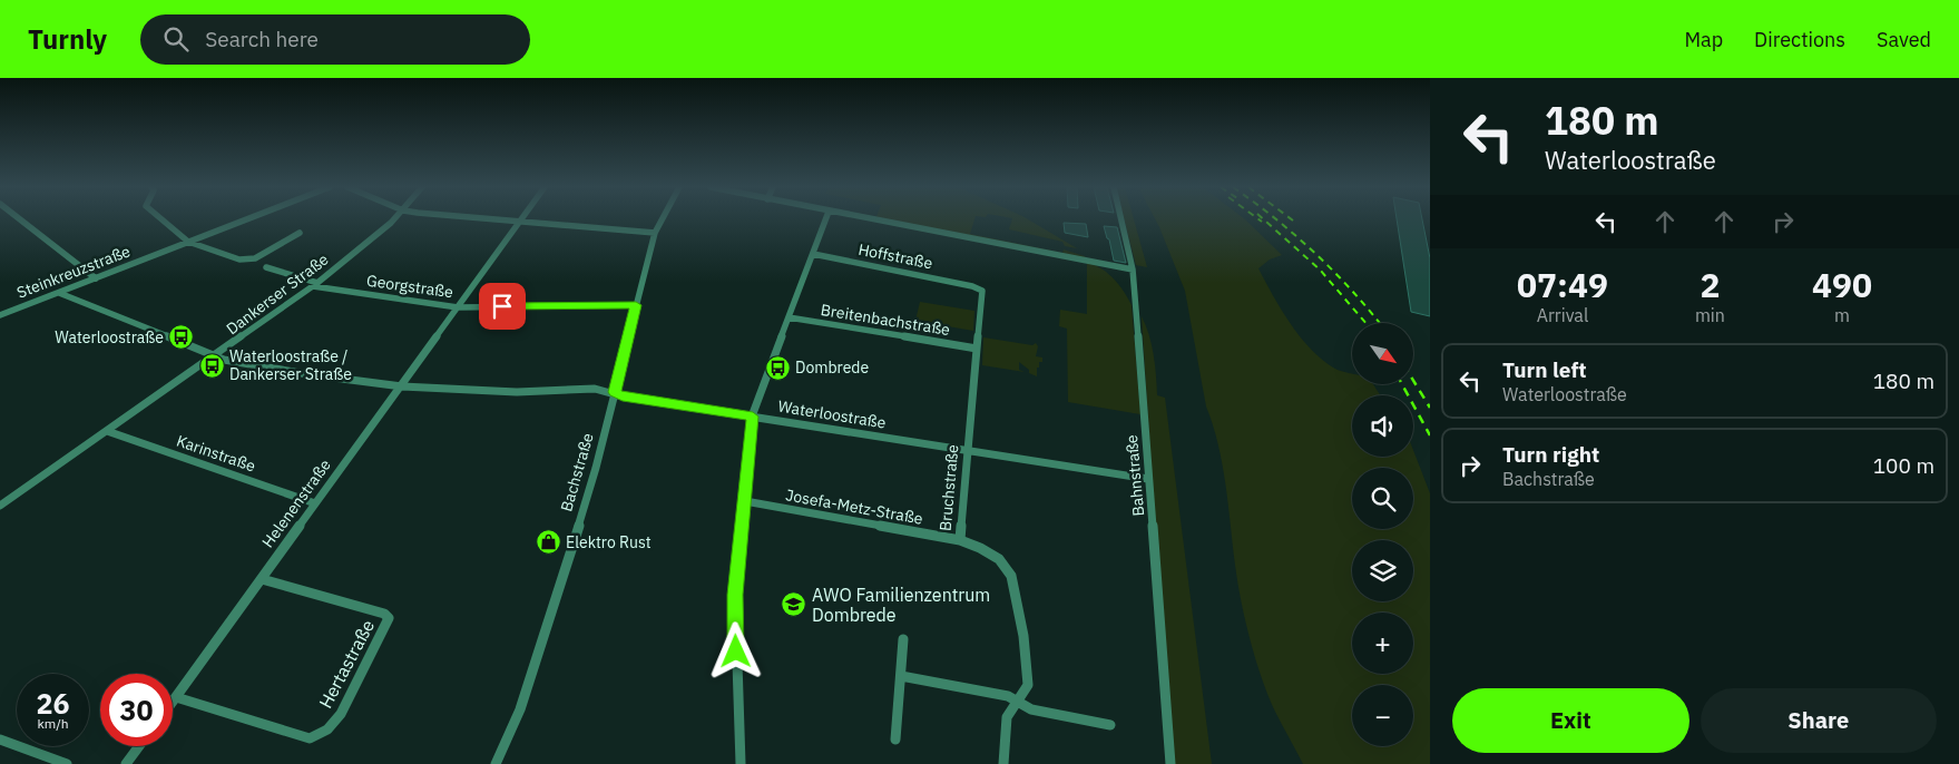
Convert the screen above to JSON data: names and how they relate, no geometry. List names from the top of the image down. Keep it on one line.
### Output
{"streets":{"street":["Hoffstraße","Steinkreuzstraße","Georgstraße","Dankerser Straße","Breitenbachstraße","Waterloostraße","Karinstraße","Bachstraße","Bahnstraße","Bruchstraße","Helenenstraße","Josefa-Metz-Straße","Hertastraße"]},"crossings":[["Hoffstraße","Bruchstraße"],["Steinkreuzstraße","Waterloostraße"],["Georgstraße","Dankerser Straße"],["Georgstraße","Bachstraße"],["Georgstraße","Helenenstraße"],["Dankerser Straße","Waterloostraße"],["Dankerser Straße","Karinstraße"],["Breitenbachstraße","Bruchstraße"],["Waterloostraße","Bachstraße"],["Waterloostraße","Bahnstraße"],["Waterloostraße","Bruchstraße"],["Waterloostraße","Helenenstraße"],["Karinstraße","Helenenstraße"],["Bruchstraße","Josefa-Metz-Straße"],["Helenenstraße","Hertastraße"]],"places":{"bus stop":["Waterloostraße","Waterloostraße / Dankerser Straße","Dombrede"],"shop":["Elektro Rust"],"school or university":["AWO Familienzentrum Dombrede"]},"north":"bottom right","page":{"header":"Turnly","search":"Search here","nav":["Map","Directions","Saved"],"turn":["180 m","Waterloostraße"],"eta":["07:49","Arrival","2","min","490","m"],"map_buttons":["+","−"],"list":[{"name":"Turn left","note":"Waterloostraße","value":"180 m"},{"name":"Turn right","note":"Bachstraße","value":"100 m"}],"speed":"26 km/h","limit":"30","buttons":["Exit","Share"]}}
